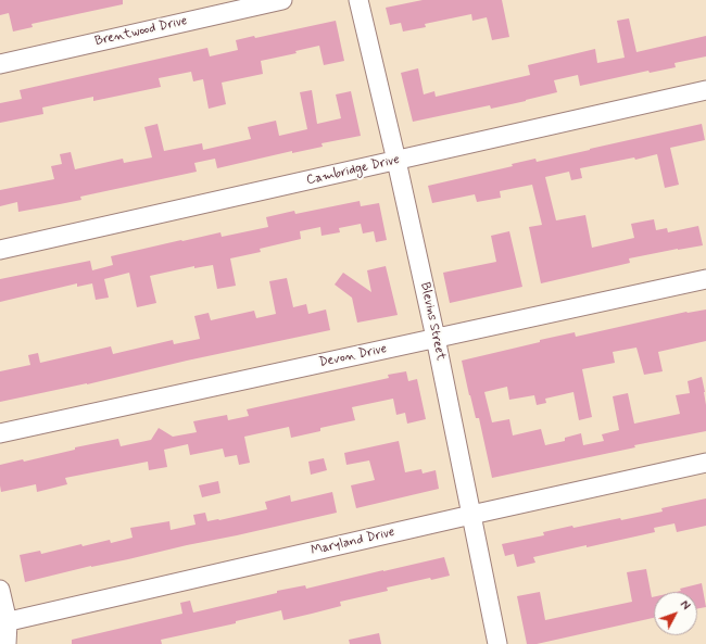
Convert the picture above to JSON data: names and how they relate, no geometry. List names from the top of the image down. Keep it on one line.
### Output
{"streets":{"street":["Brentwood Drive","Cambridge Drive","Blevins Street","Devon Drive","Maryland Drive"]},"crossings":[["Cambridge Drive","Blevins Street"],["Blevins Street","Devon Drive"],["Blevins Street","Maryland Drive"]],"north":"top right"}
